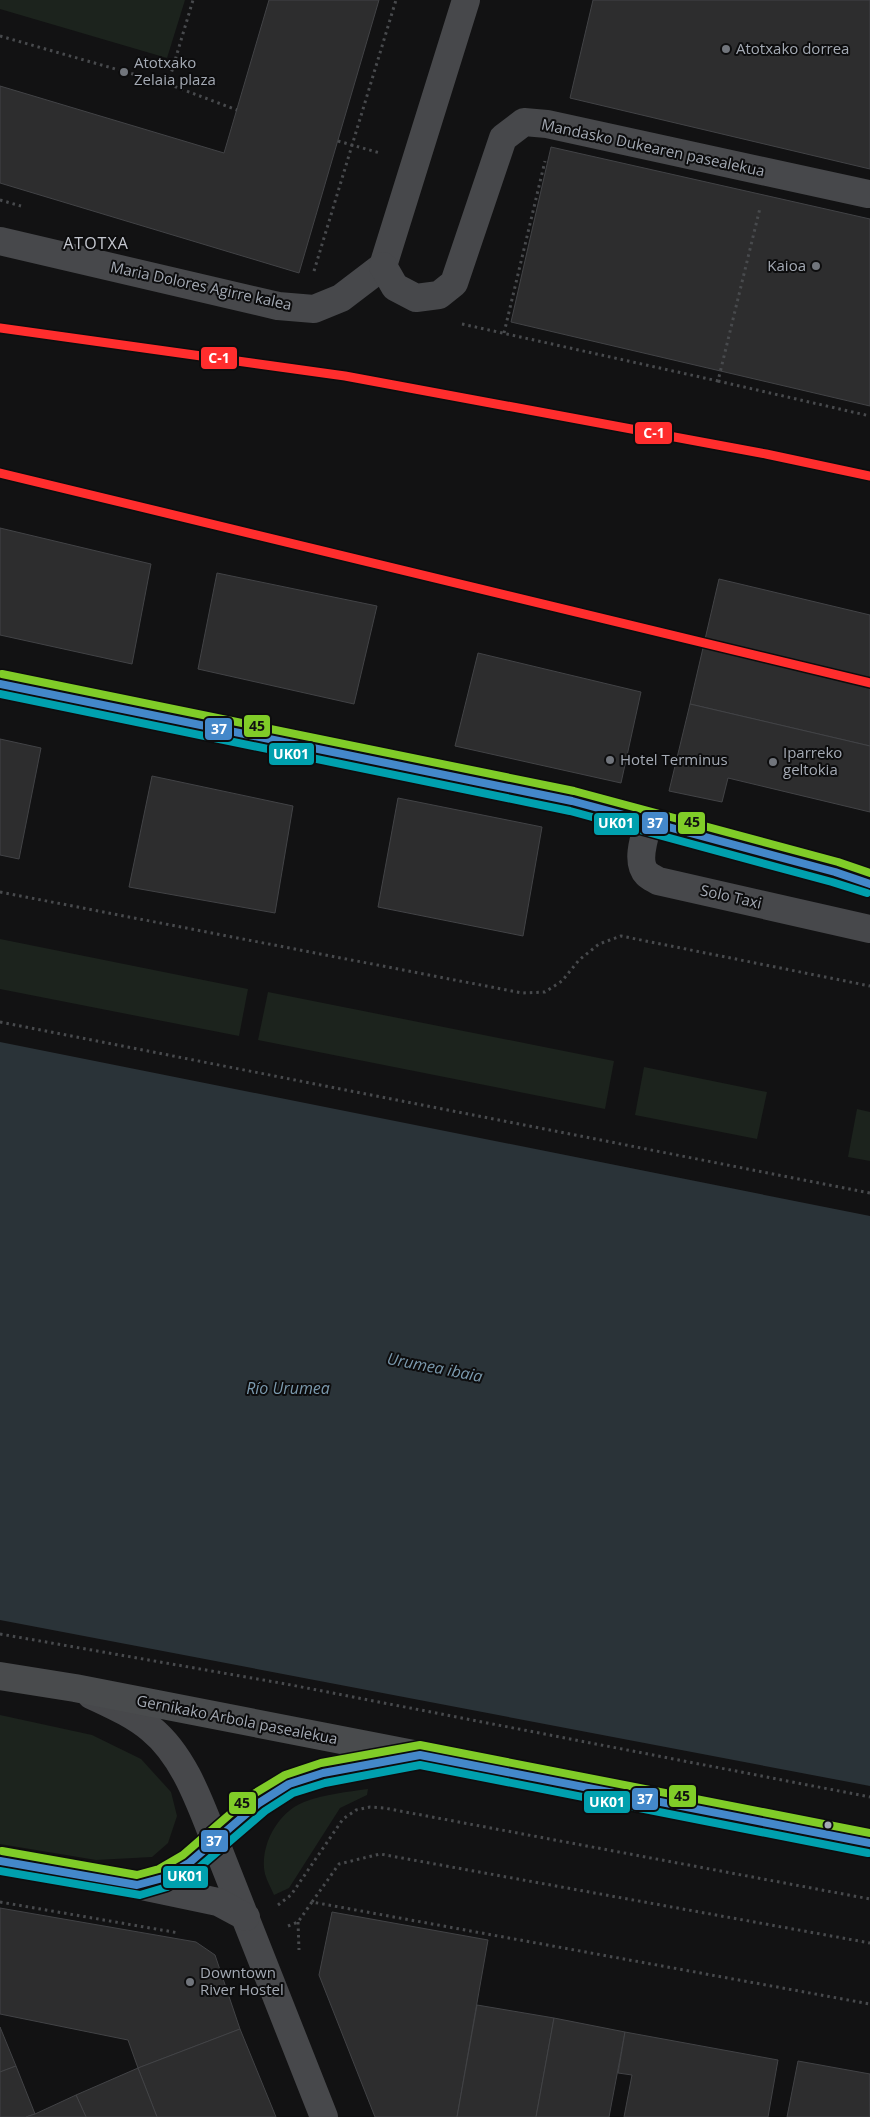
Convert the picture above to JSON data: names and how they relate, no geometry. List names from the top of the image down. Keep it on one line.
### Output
{"streets":{"main road":["Gernikako Arbola pasealekua"],"street":["Mandasko Dukearen pasealekua","Maria Dolores Agirre kalea","Solo Taxi"]},"crossings":[["Mandasko Dukearen pasealekua","Maria Dolores Agirre kalea"]],"districts":["ATOTXA"],"water":["Urumea ibaia","Río Urumea"],"places":["Atotxako dorrea","Atotxako Zelaia plaza","Kaioa","Hotel Terminus","Iparreko geltokia","Downtown River Hostel"],"lines":["transit line C-1","transit line 45","transit line 37","transit line UK01"]}
